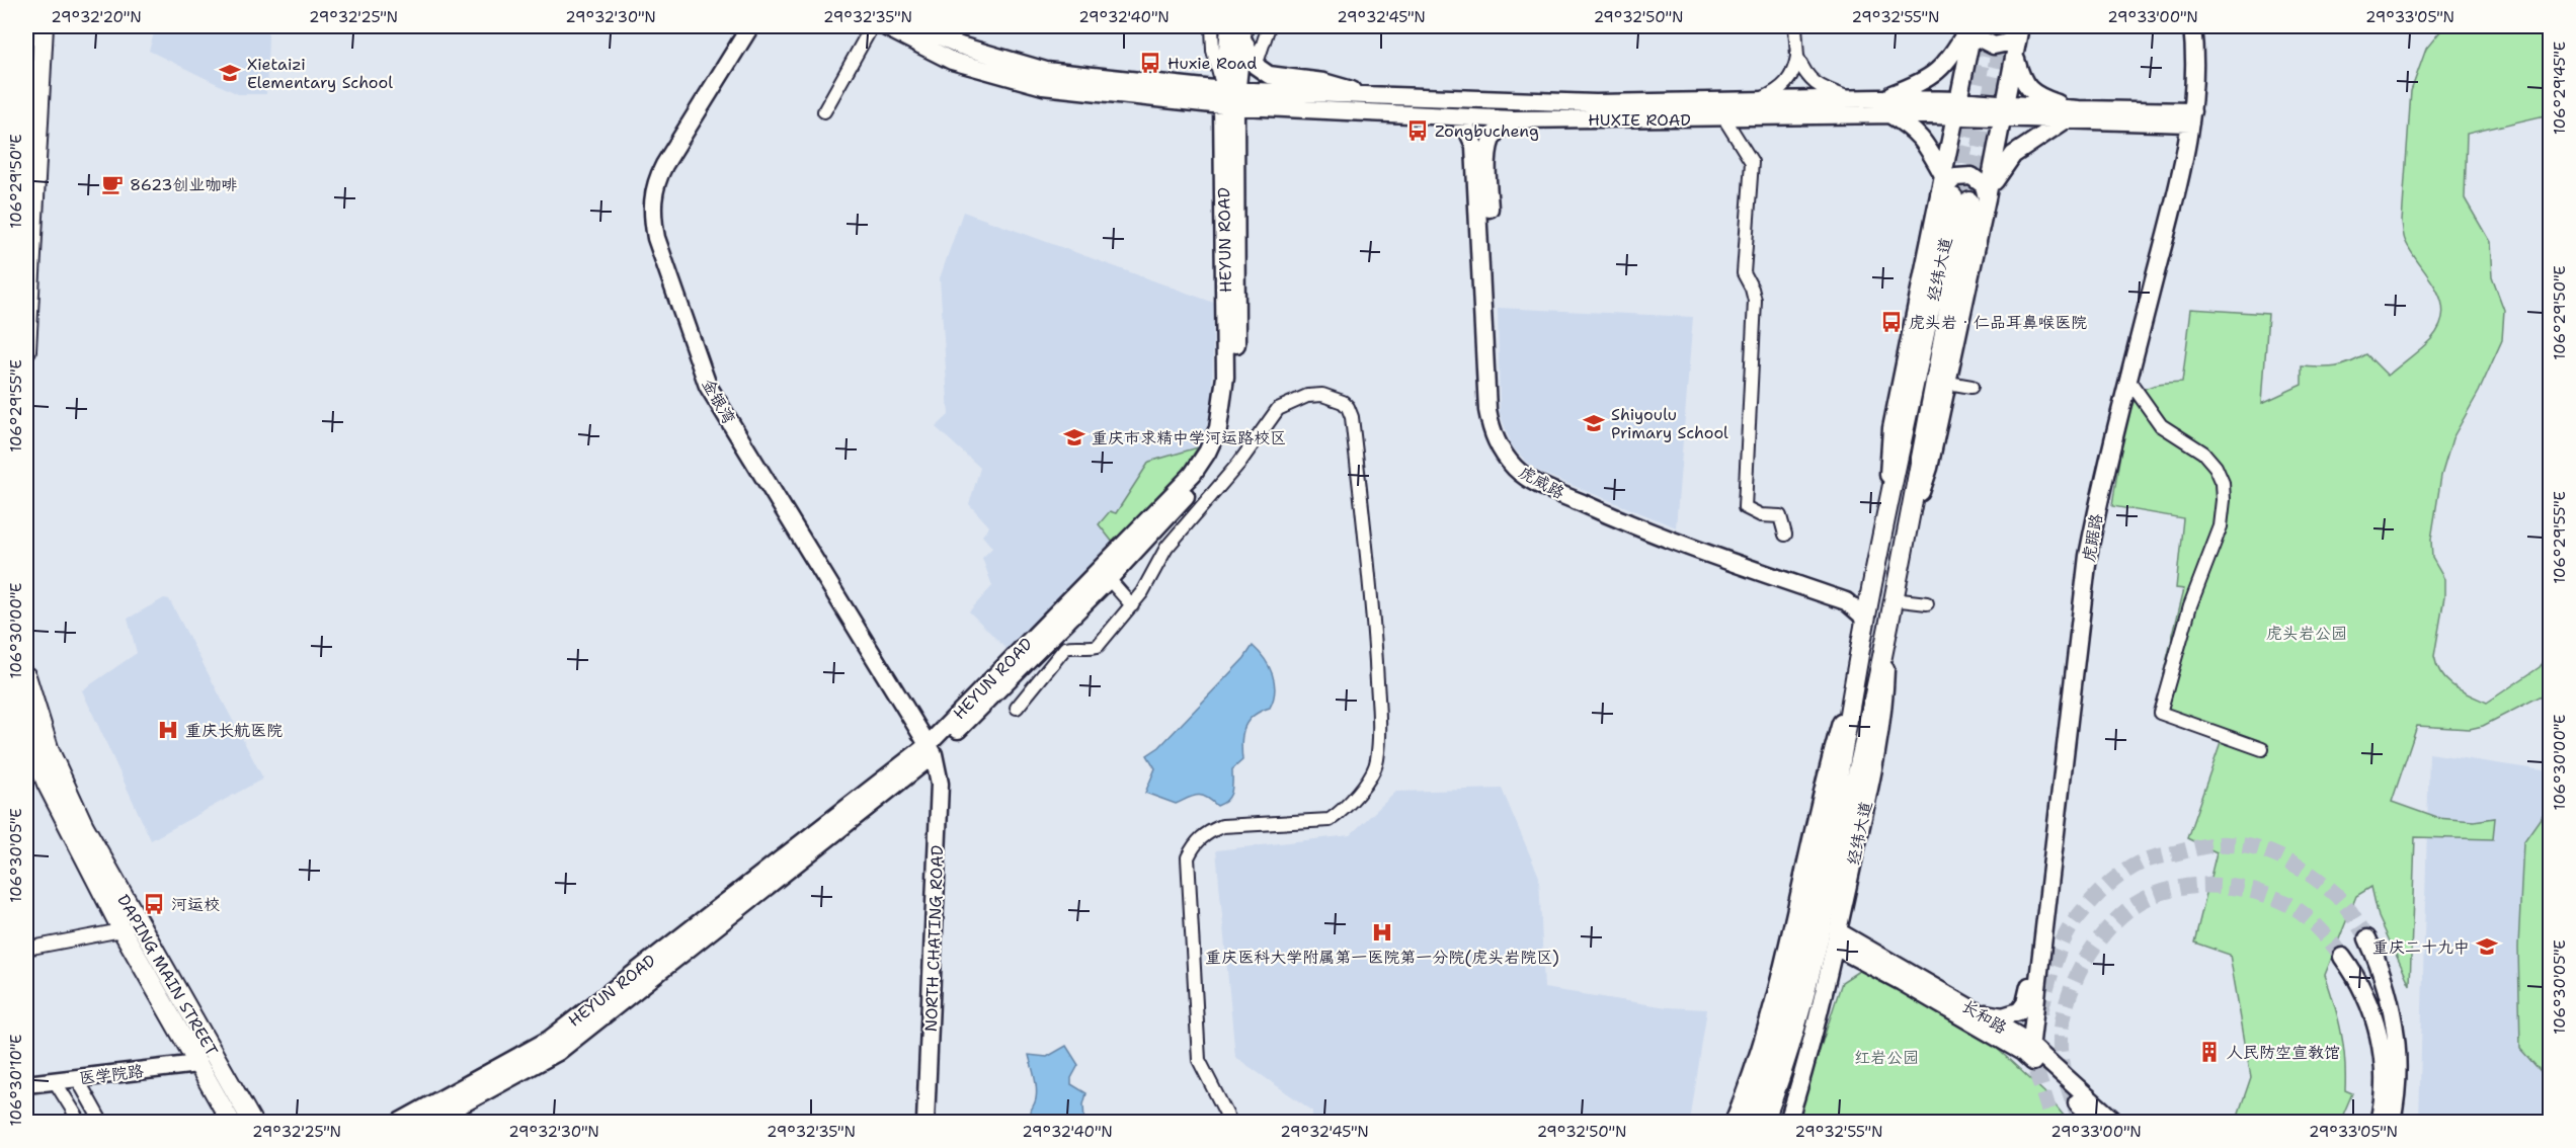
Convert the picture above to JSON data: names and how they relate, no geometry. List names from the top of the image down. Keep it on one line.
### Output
{"streets":{"main road":["HUXIE ROAD","HEYUN ROAD","经纬大道","金银湾","虎威路","虎踞路","NORTH CHATING ROAD","DAPING MAIN STREET","长和路","医学院路"]},"crossings":[["HUXIE ROAD","HEYUN ROAD"],["HUXIE ROAD","虎威路"],["HUXIE ROAD","虎踞路"],["HEYUN ROAD","金银湾"],["HEYUN ROAD","NORTH CHATING ROAD"],["经纬大道","虎威路"],["经纬大道","长和路"],["金银湾","NORTH CHATING ROAD"],["虎踞路","长和路"],["DAPING MAIN STREET","医学院路"]],"parks":["虎头岩公园","红岩公园"],"places":{"bus stop":["Huxie Road","Zongbucheng","虎头岩‧仁品耳鼻喉医院","河运校"],"school or university":["Xietaizi Elementary School","Shiyoulu Primary School","重庆市求精中学河运路校区","重庆二十九中"],"cafe":["8623创业咖啡"],"hospital":["重庆长航医院","重庆医科大学附属第一医院第一分院(虎头岩院区)"],"building":["人民防空宣教馆"]},"coordinates":["29°32'20\"N","29°32'25\"N","29°32'30\"N","29°32'35\"N","29°32'40\"N","29°32'45\"N","29°32'50\"N","29°32'55\"N","29°33'00\"N","29°33'05\"N","106°29'45\"E","106°29'50\"E","106°29'55\"E","106°30'00\"E","106°30'05\"E","106°30'10\"E"]}
